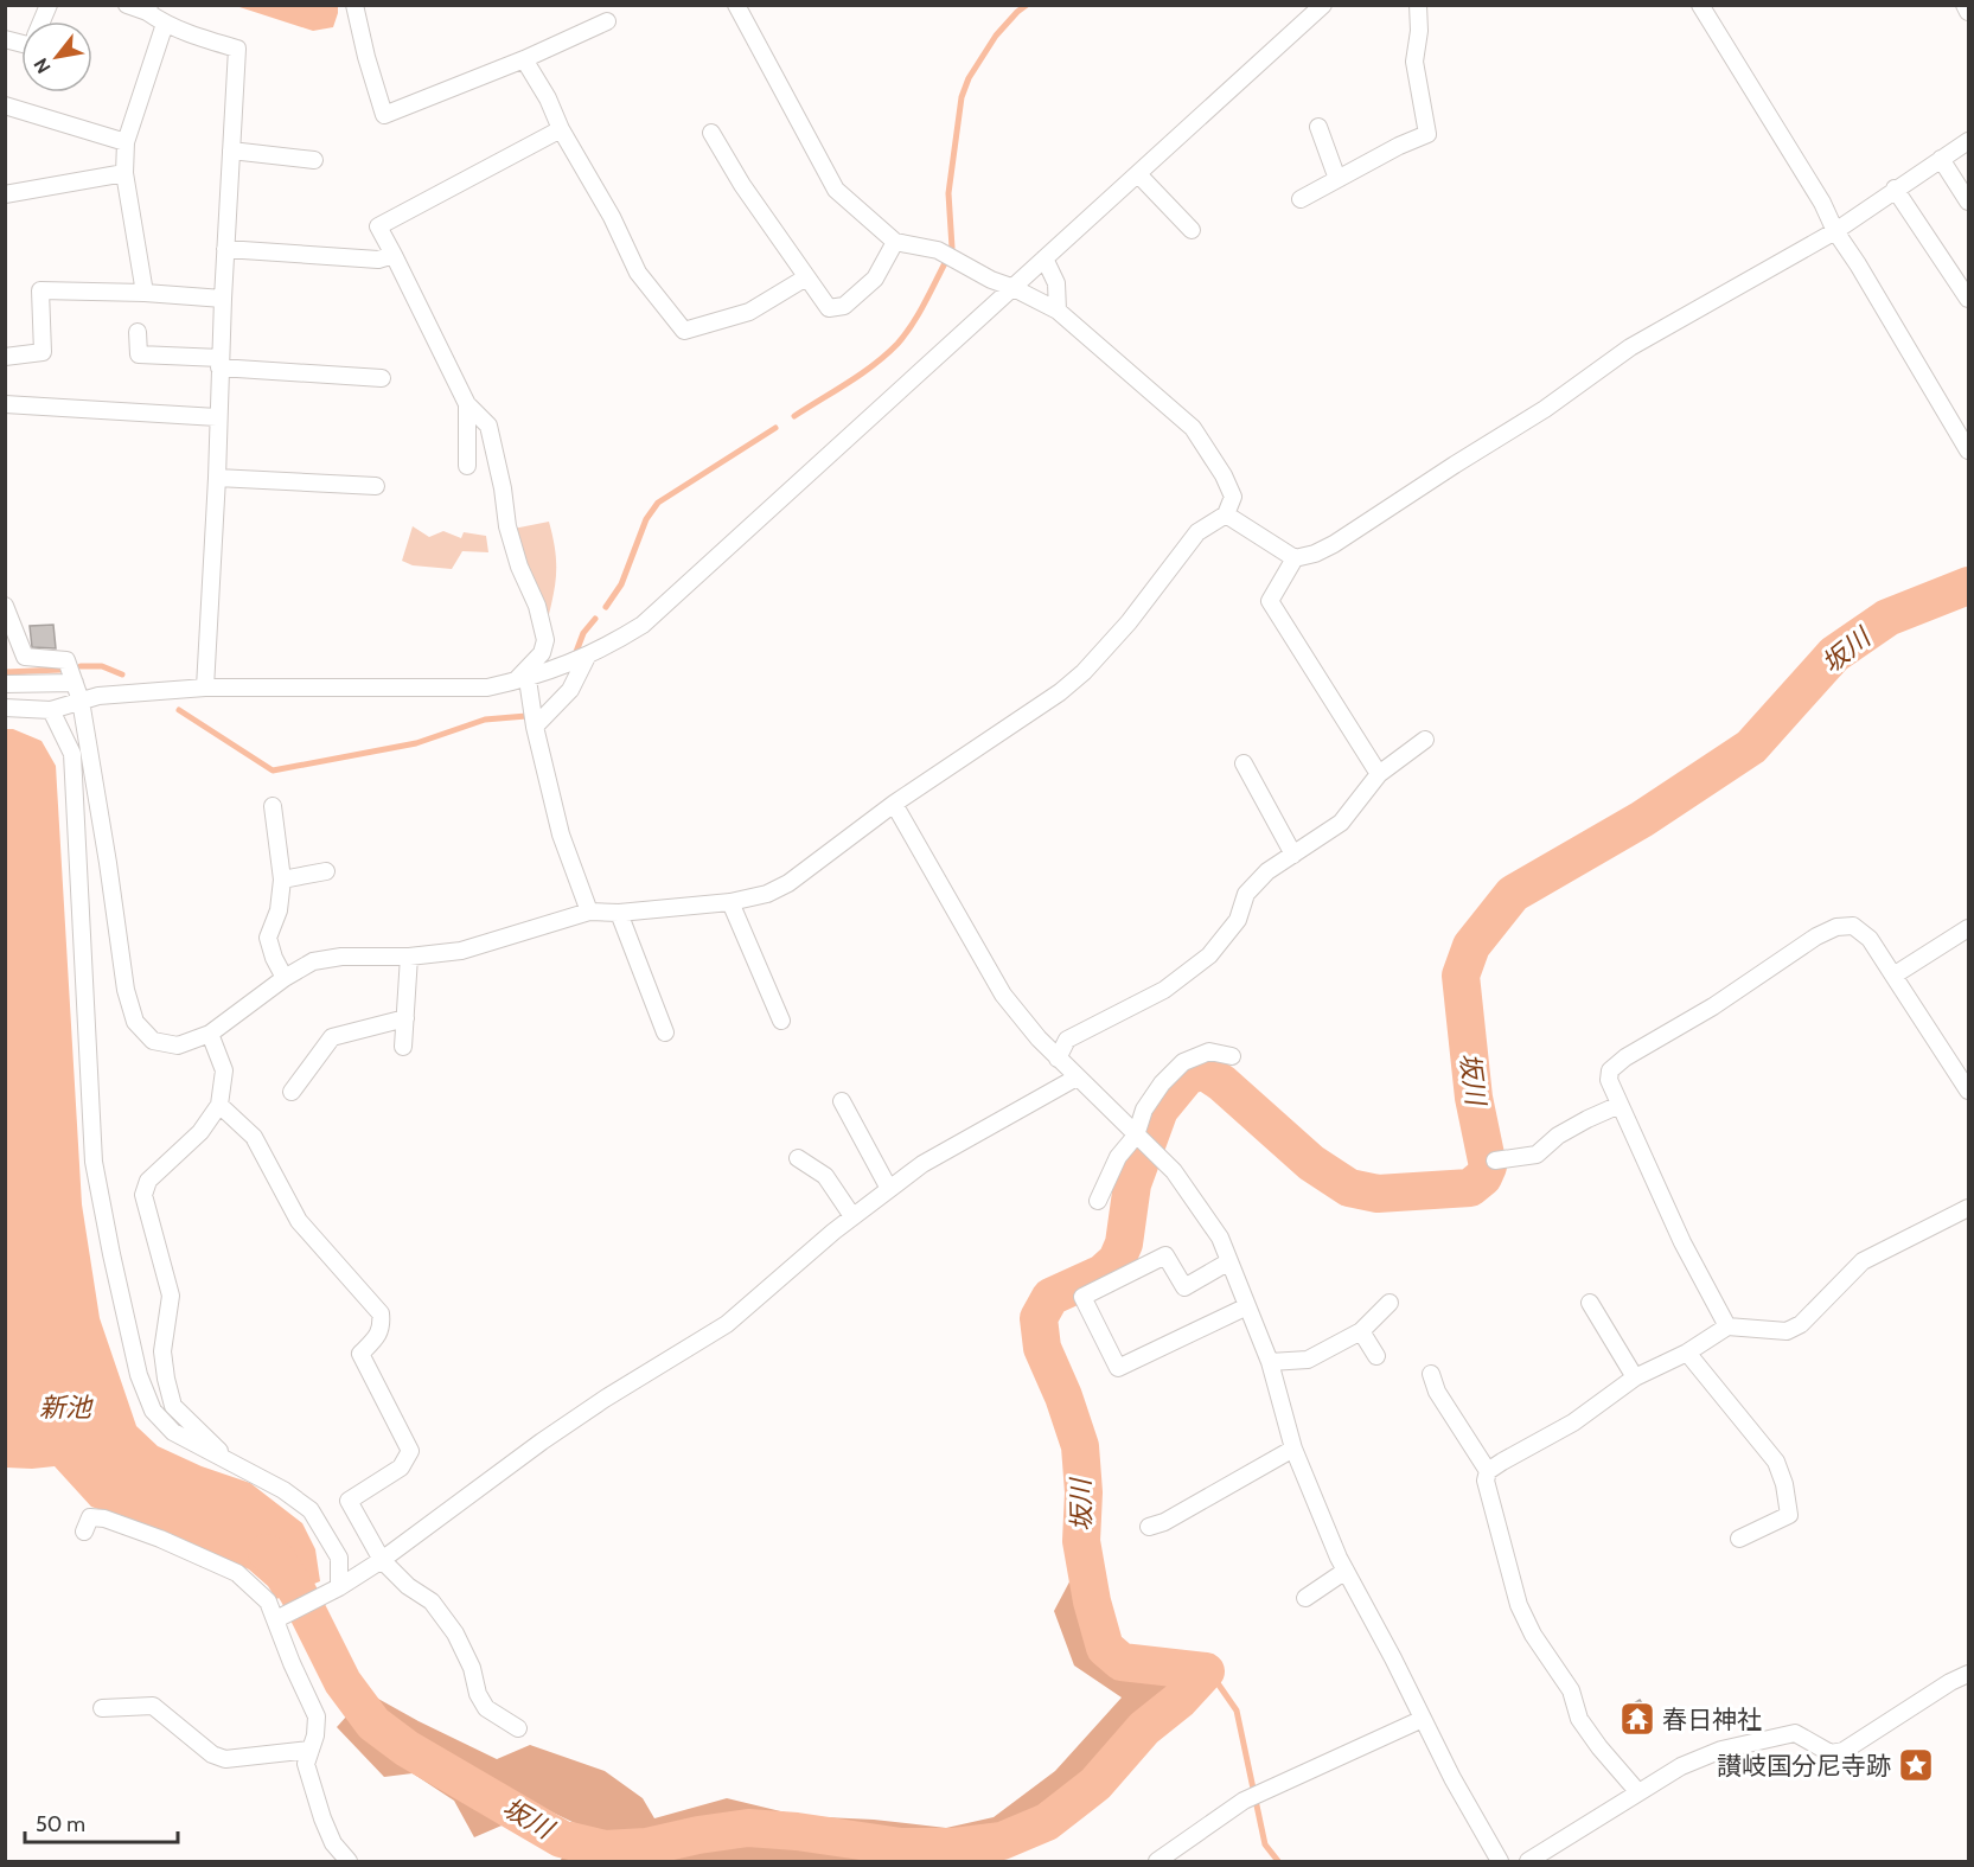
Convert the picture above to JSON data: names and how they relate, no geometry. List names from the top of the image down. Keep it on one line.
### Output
{"water":["坂川","新池"],"places":{"temple":["春日神社"],"place":["讃岐国分尼寺跡"]},"scale_bar":"50 m","north":"bottom left"}
